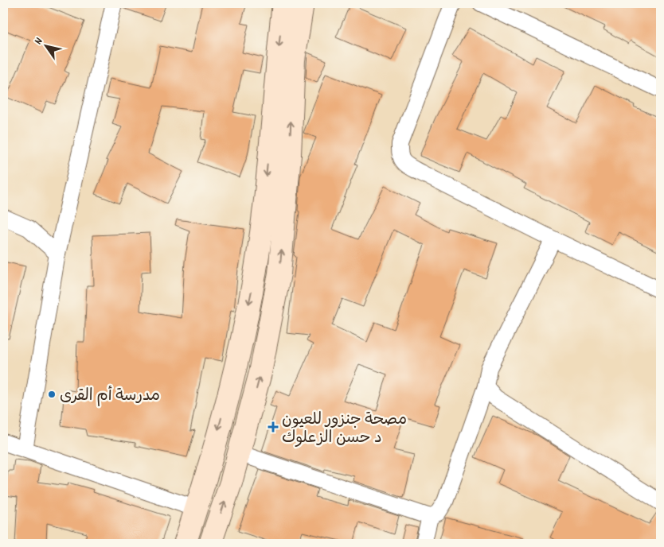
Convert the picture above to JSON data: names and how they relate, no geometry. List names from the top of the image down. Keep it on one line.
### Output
{"places":{"other":["مدرسة أم القرى"],"health":["مصحة جنزور للعيون د حسن الزعلوك"]},"north":"top left"}
